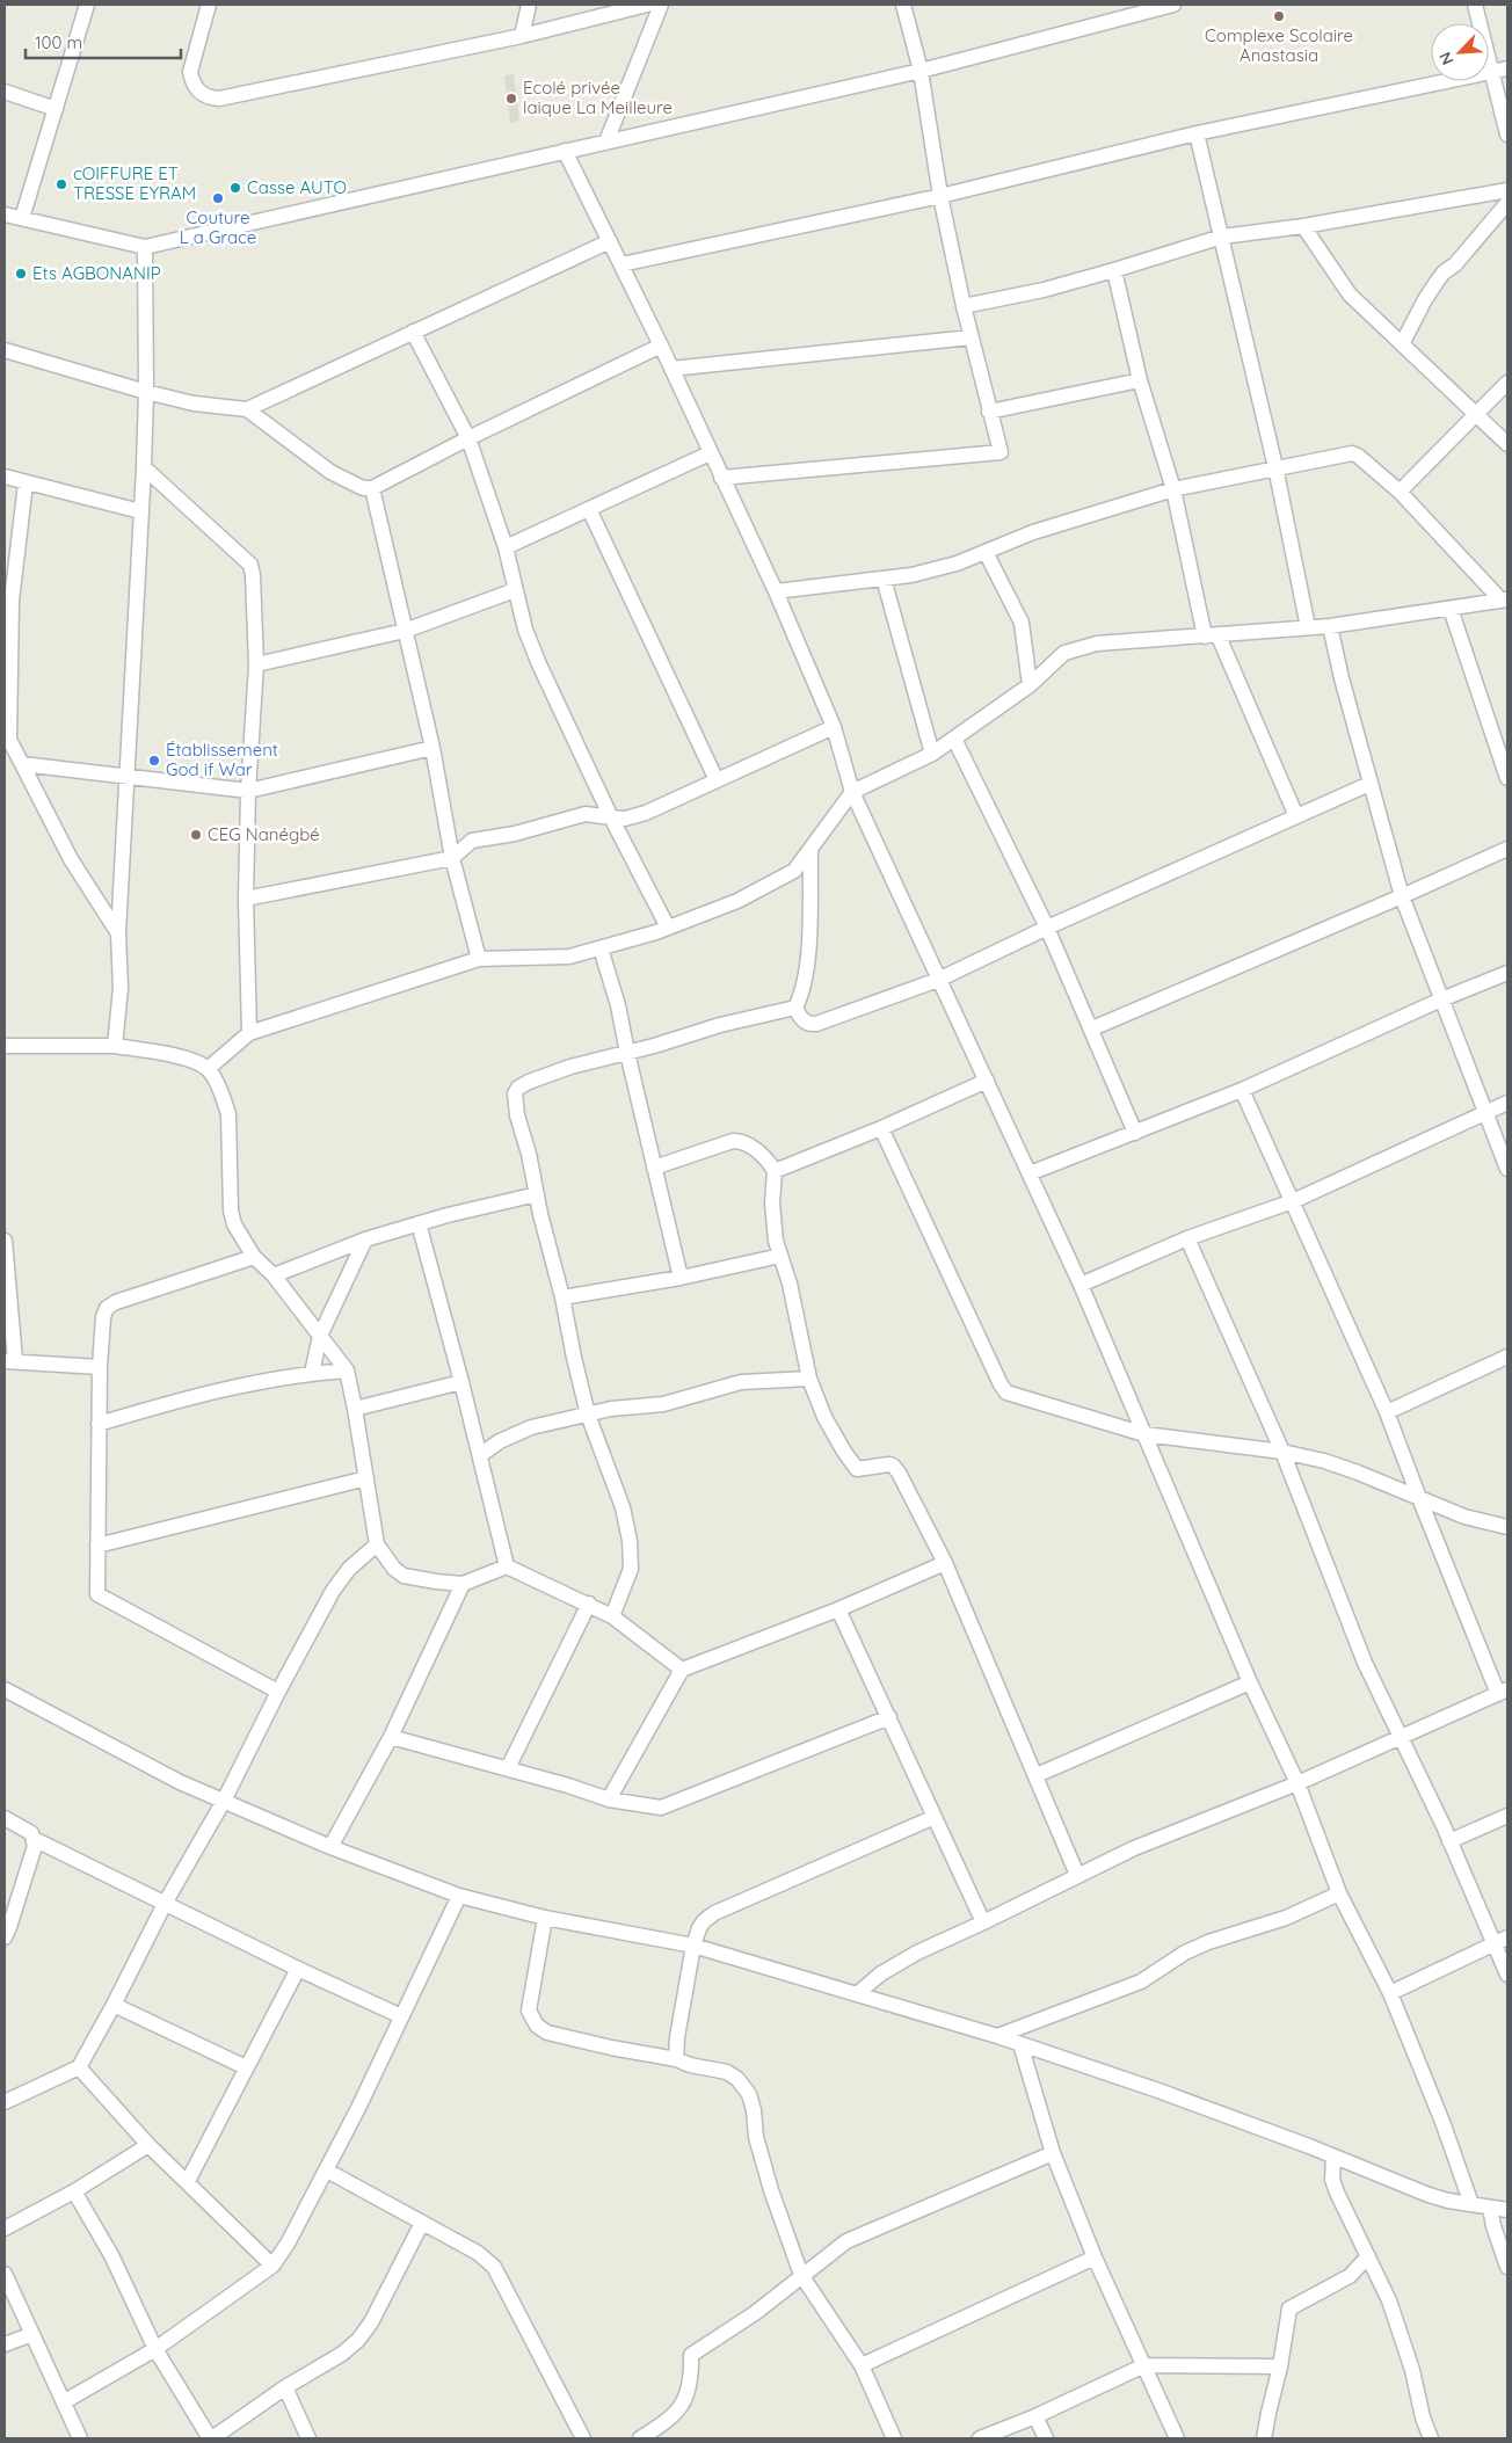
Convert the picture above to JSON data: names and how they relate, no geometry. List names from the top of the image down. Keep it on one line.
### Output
{"places":["Complexe Scolaire Anastasia","Ecolé privée laique La Meilleure","cOIFFURE ET TRESSE EYRAM","Casse AUTO","Couture L a Grace","Ets AGBONANIP","Établissement God if War","CEG Nanégbé"],"scale_bar":"100 m","north":"bottom left"}
